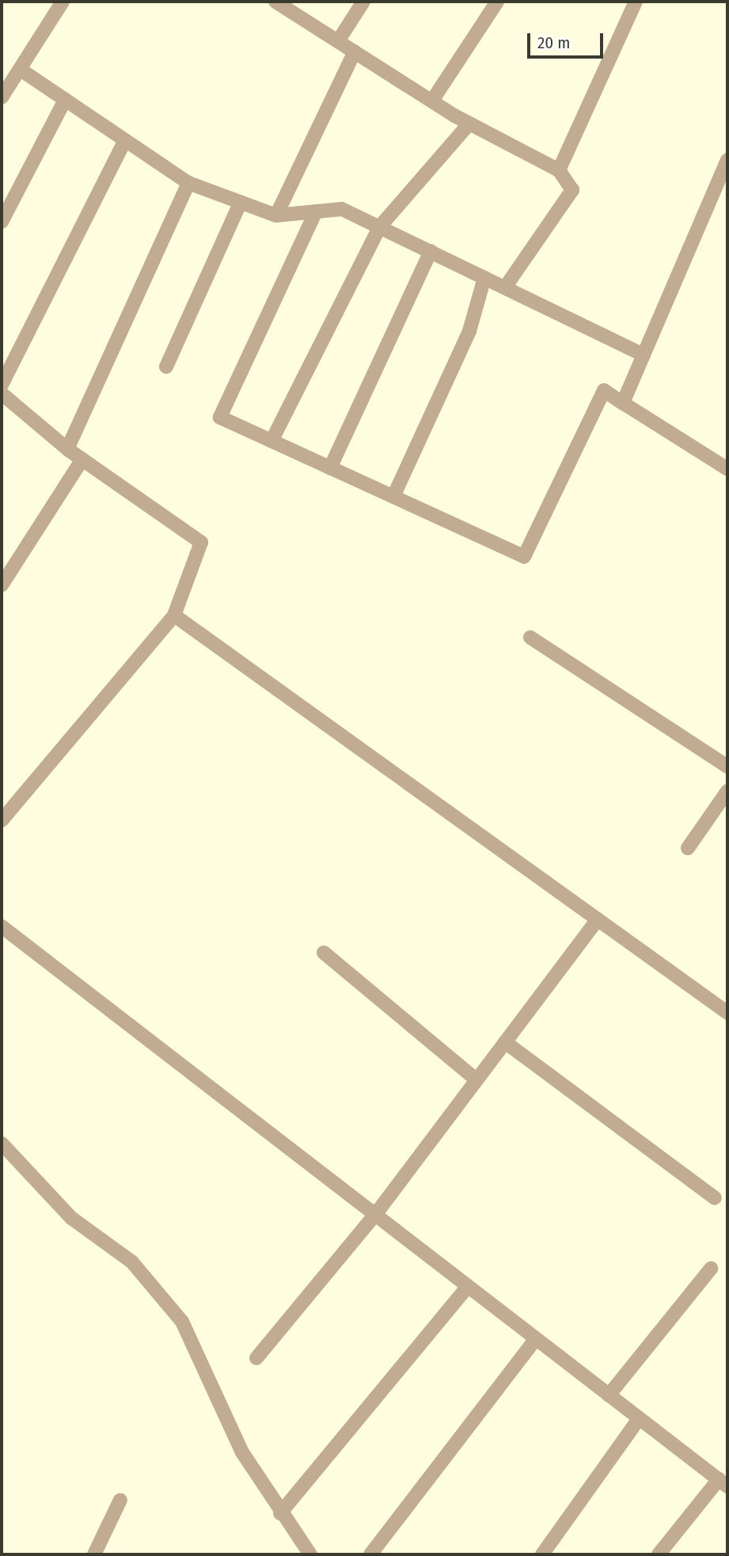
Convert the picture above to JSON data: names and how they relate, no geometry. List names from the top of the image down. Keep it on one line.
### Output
{"scale_bar":"20 m"}
